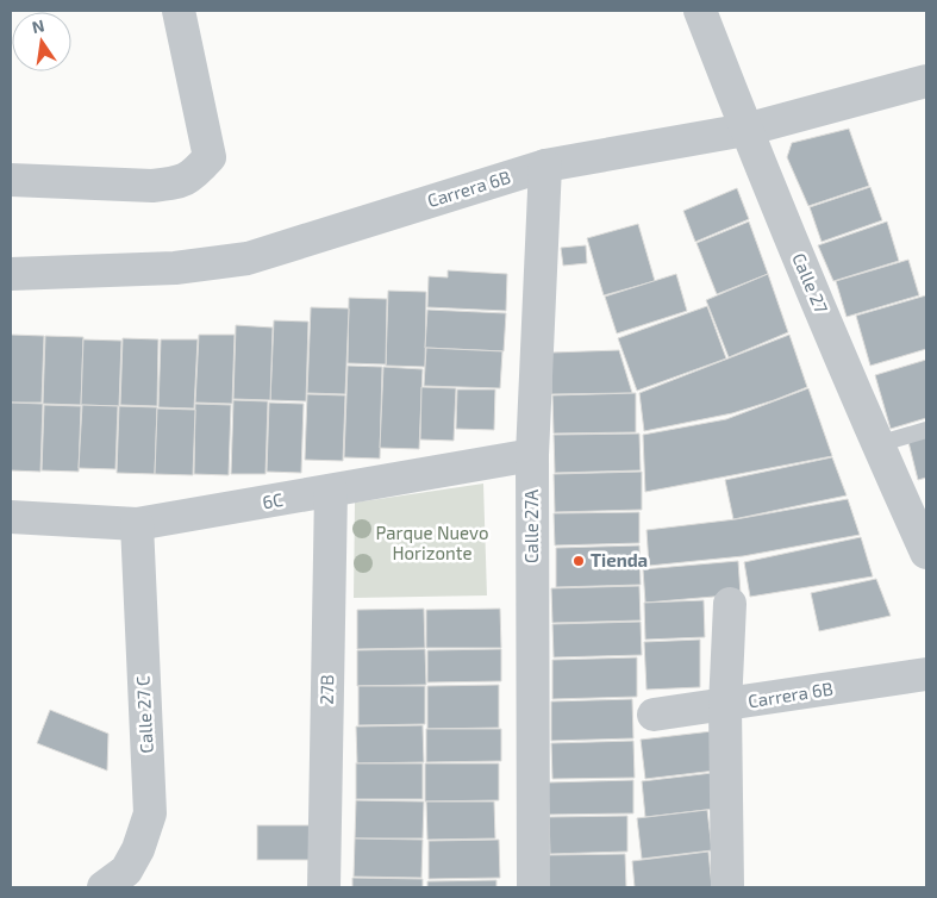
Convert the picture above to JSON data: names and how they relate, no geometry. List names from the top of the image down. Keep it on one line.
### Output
{"streets":{"street":["Carrera 6B","Calle 27","6C","Calle 27A","27B","Calle 27 C"]},"crossings":[["Carrera 6B","Calle 27"],["Carrera 6B","Calle 27A"],["6C","Calle 27A"],["6C","27B"],["6C","Calle 27 C"]],"parks":["Parque Nuevo Horizonte"],"places":["Tienda"],"north":"top"}
